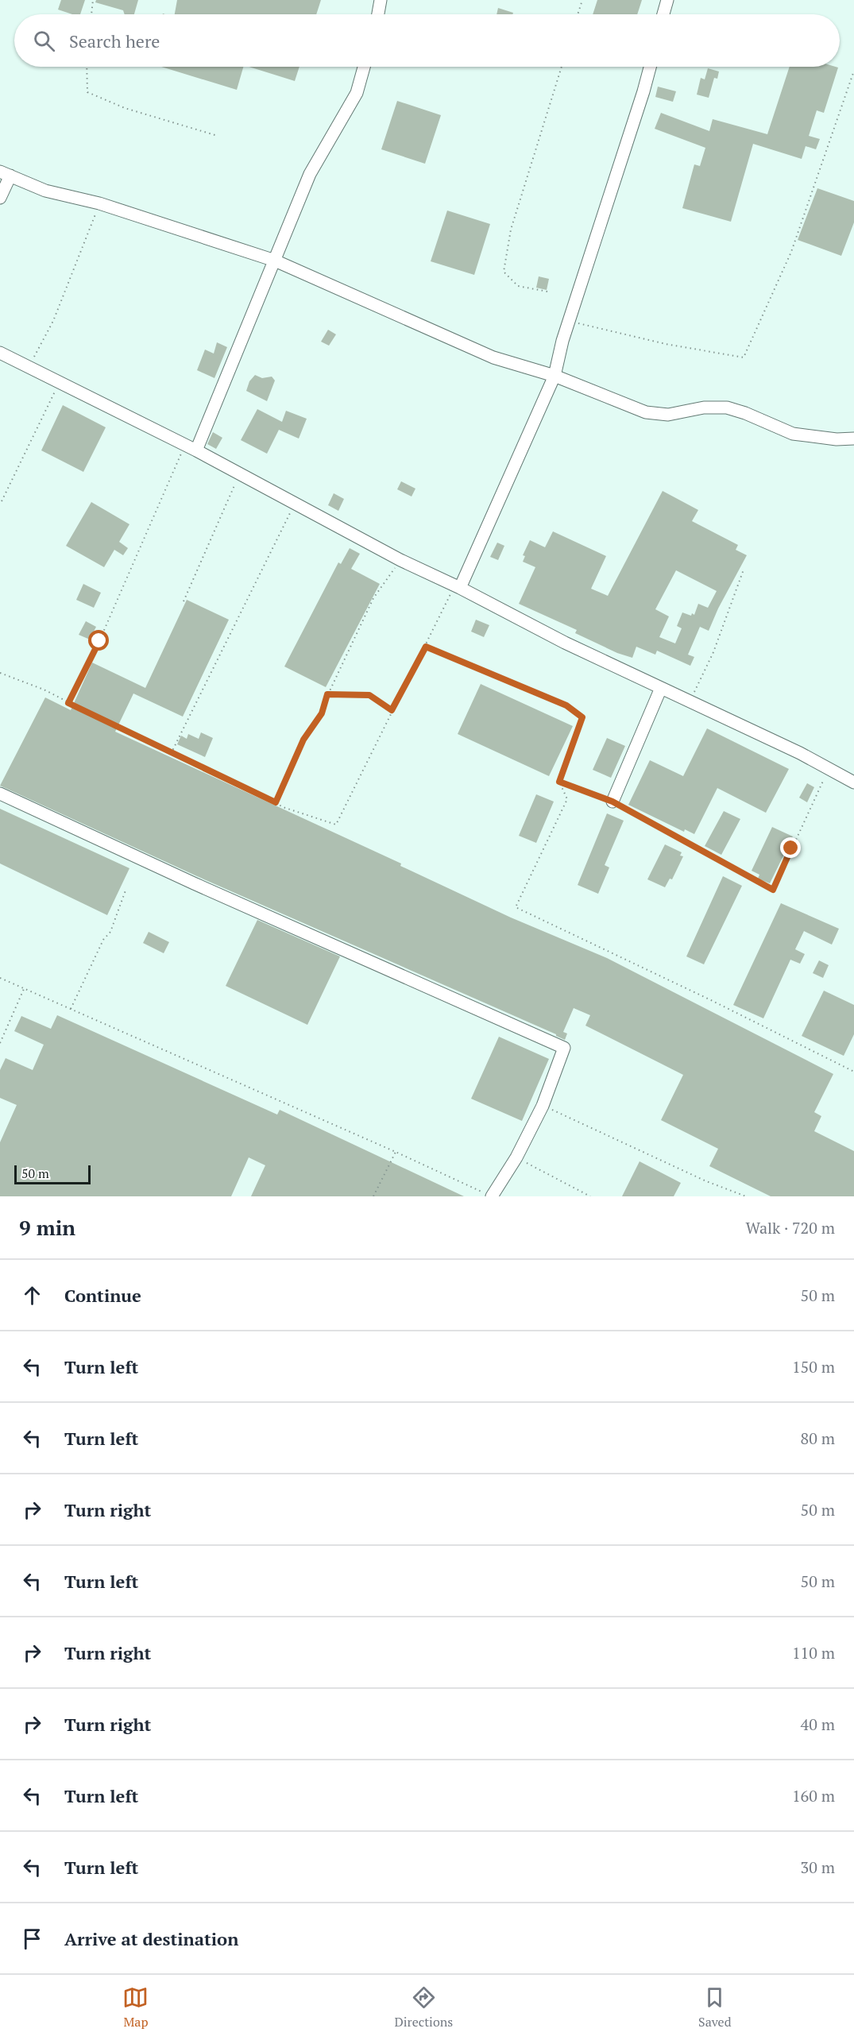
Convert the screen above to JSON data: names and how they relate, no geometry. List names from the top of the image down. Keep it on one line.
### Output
{"scale_bar":"50 m","page":{"search":"Search here","scale":"50 m","heading":["9 min","Walk · 720 m"],"list":[["Continue","50 m"],["Turn left","150 m"],["Turn left","80 m"],["Turn right","50 m"],["Turn left","50 m"],["Turn right","110 m"],["Turn right","40 m"],["Turn left","160 m"],["Turn left","30 m"],"Arrive at destination"],"nav":["Map","Directions","Saved"]}}
